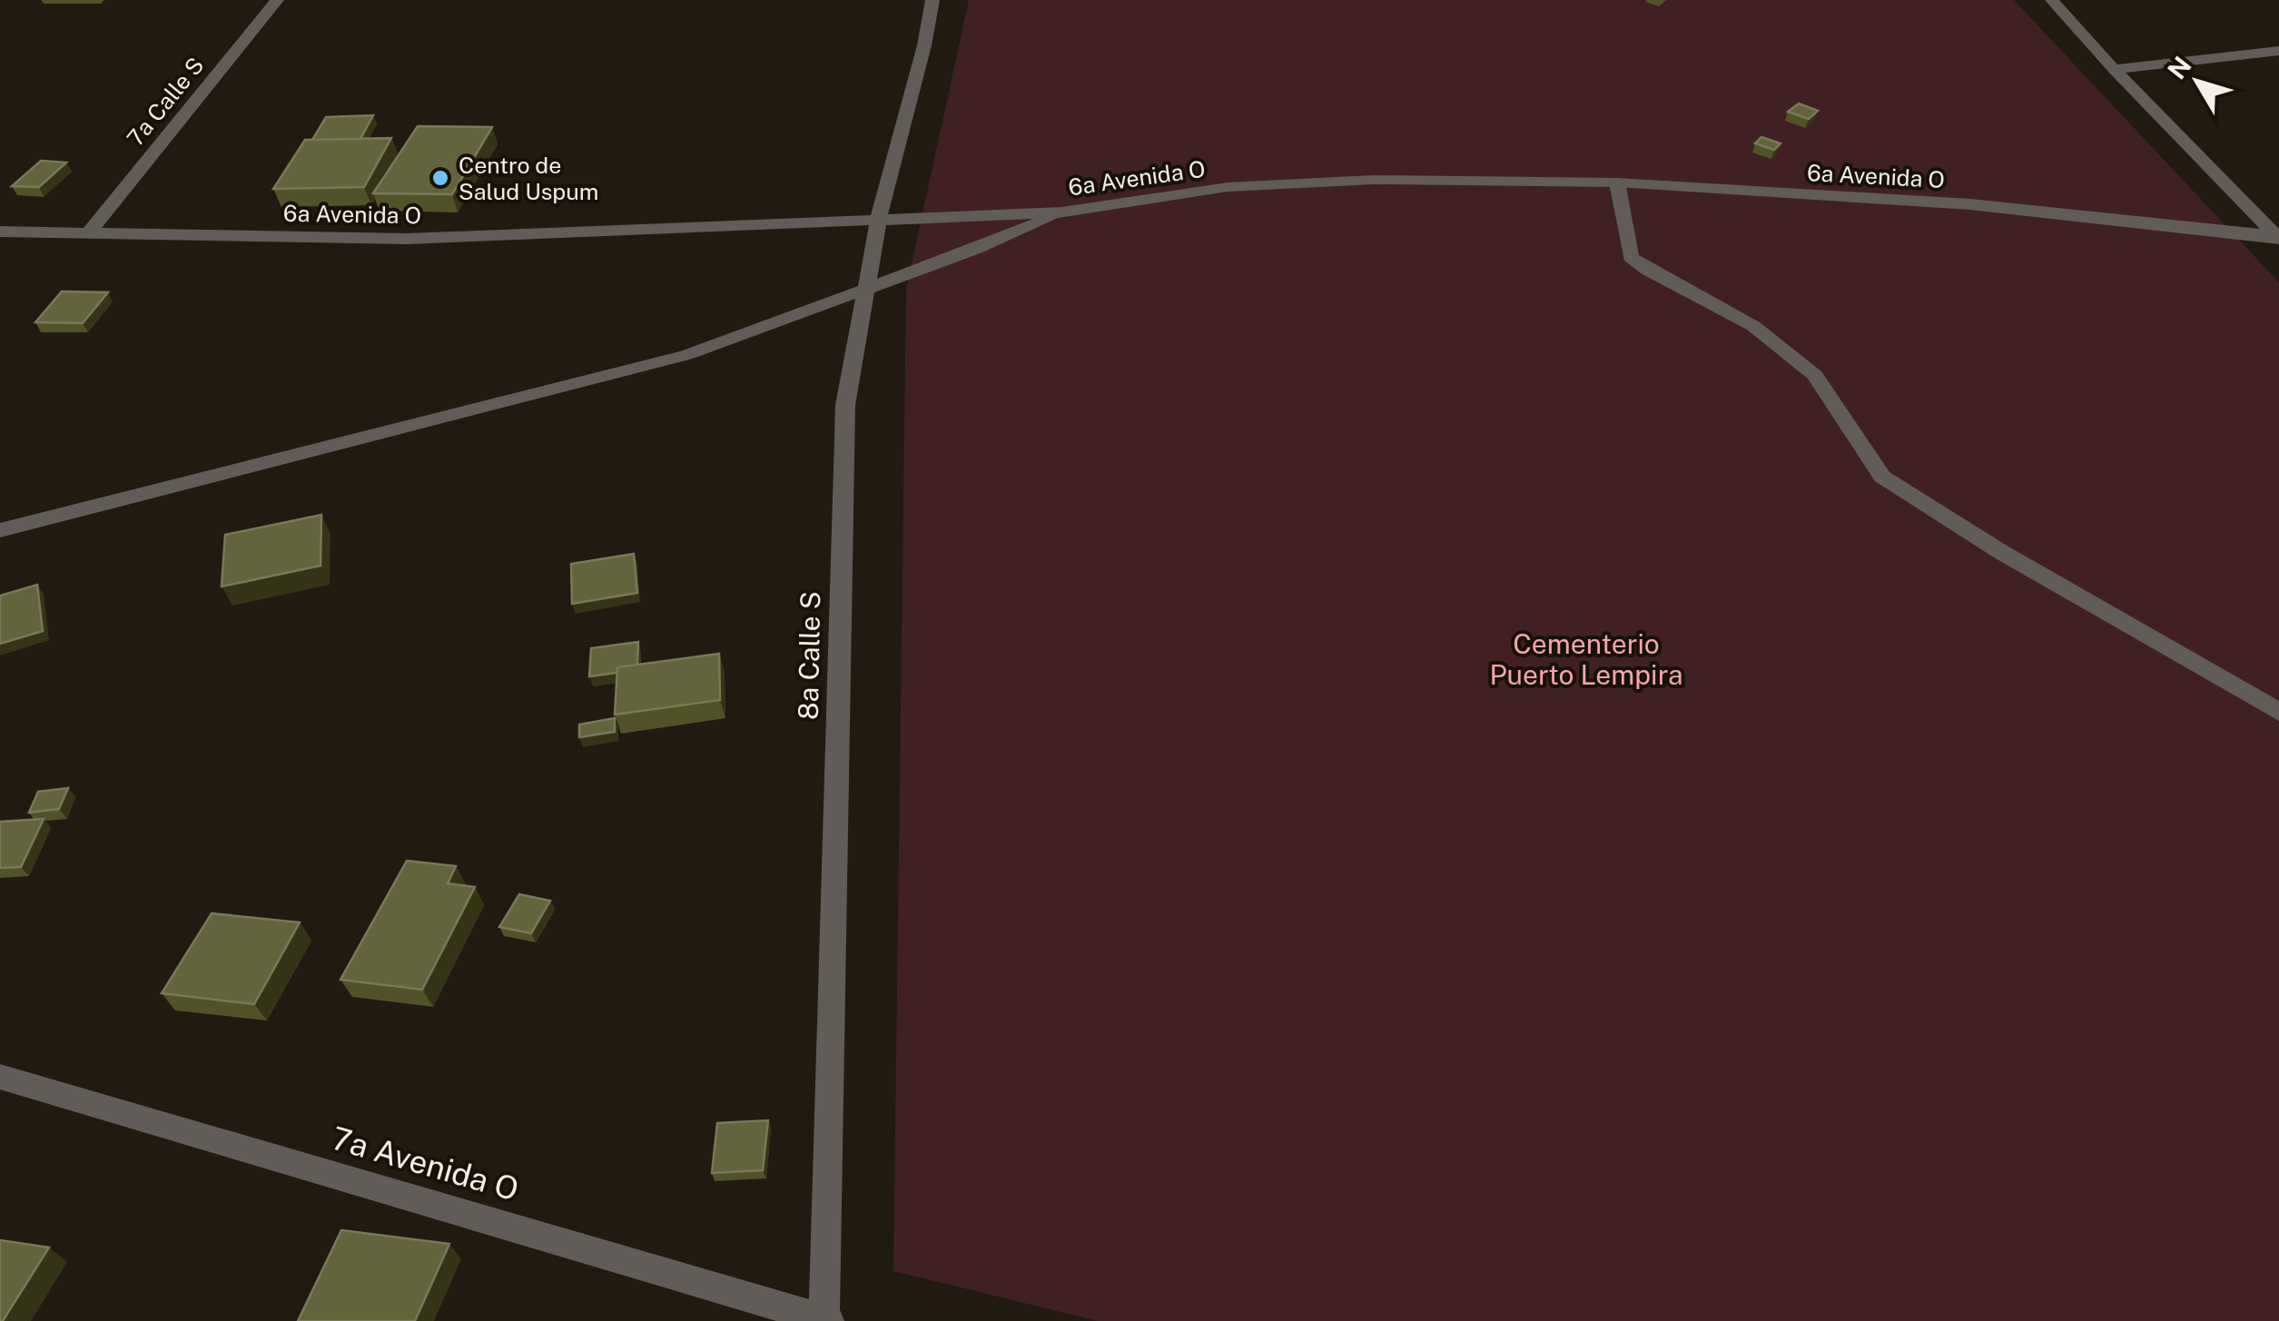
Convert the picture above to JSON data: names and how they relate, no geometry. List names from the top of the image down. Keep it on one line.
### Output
{"streets":{"street":["7a Calle S","6a Avenida O","8a Calle S","7a Avenida O"]},"crossings":[["7a Calle S","6a Avenida O"],["6a Avenida O","8a Calle S"],["8a Calle S","7a Avenida O"]],"parks":["Cementerio Puerto Lempira"],"places":["Centro de Salud Uspum"],"north":"top left"}
